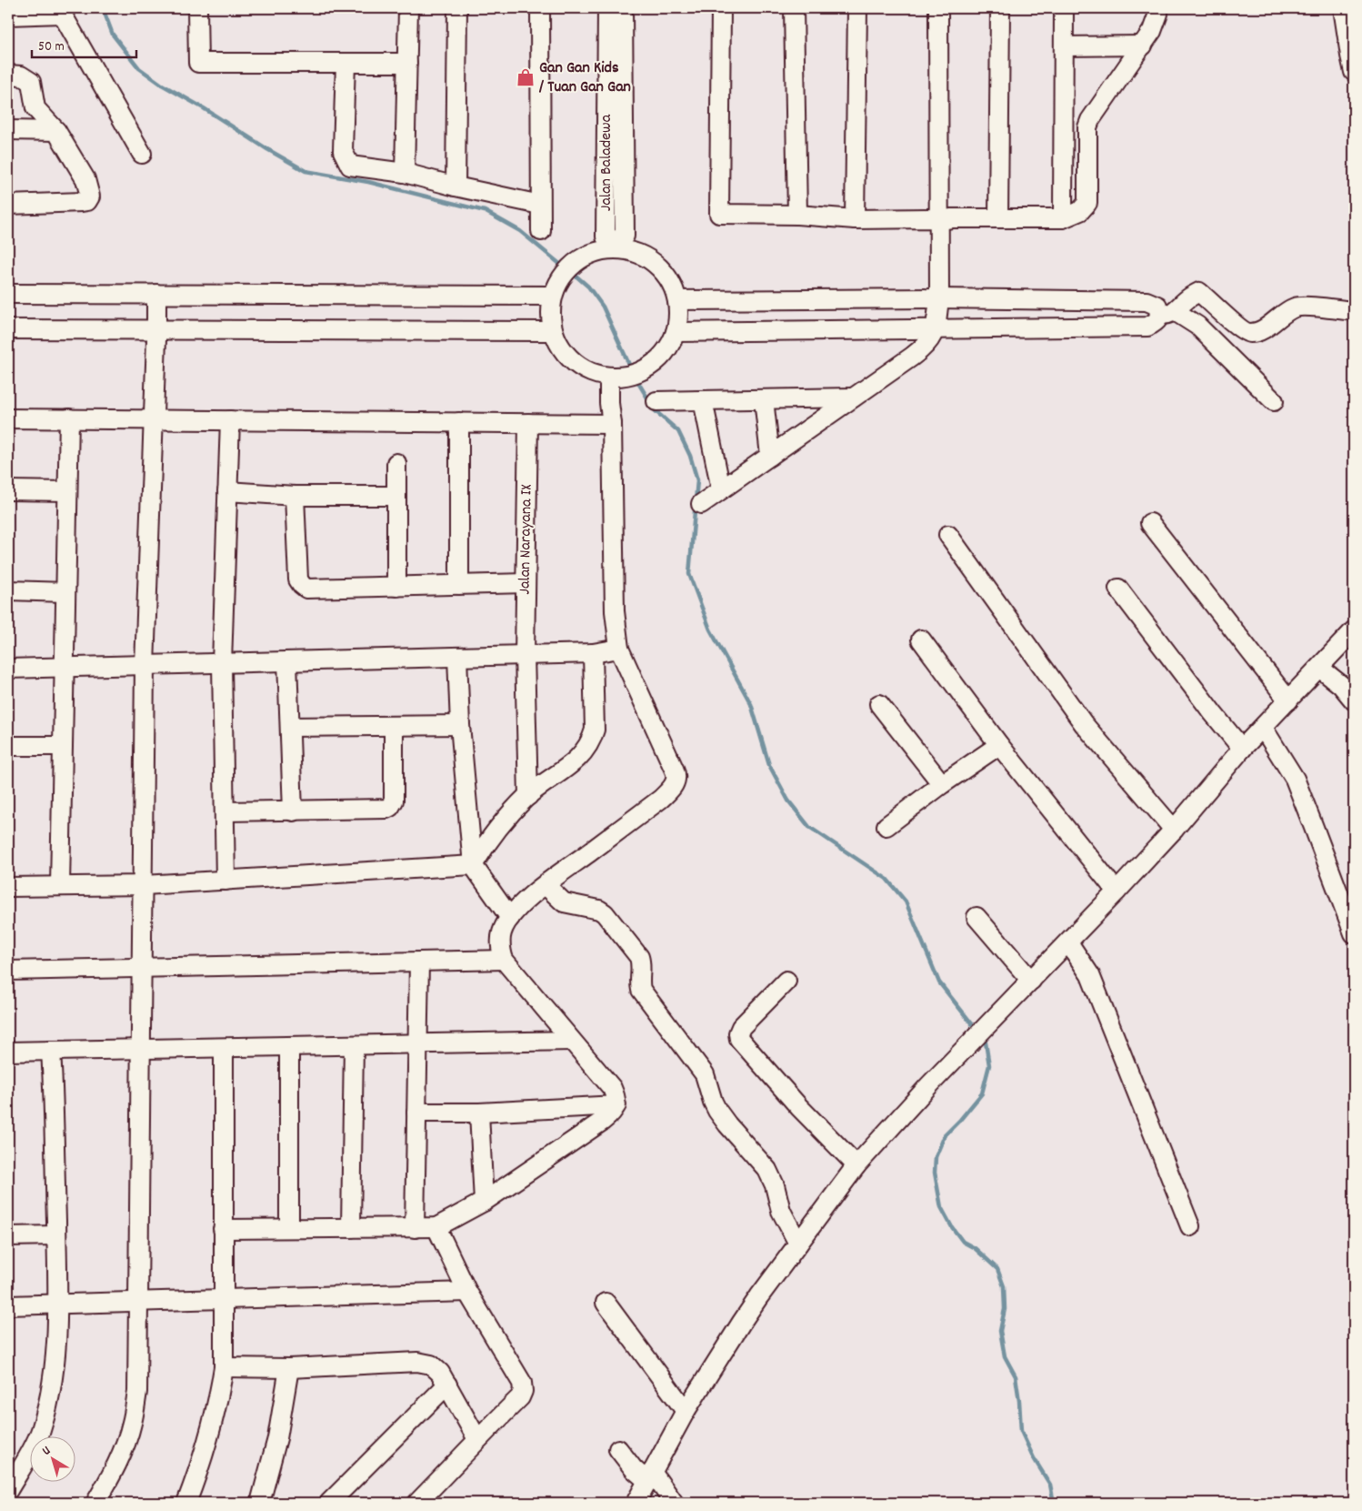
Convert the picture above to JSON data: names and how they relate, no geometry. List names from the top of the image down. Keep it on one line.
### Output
{"streets":{"street":["Jalan Baladewa","Jalan Narayana IX"]},"places":{"shop":["Gan Gan Kids / Tuan Gan Gan"]},"scale_bar":"50 m","north":"top left"}
